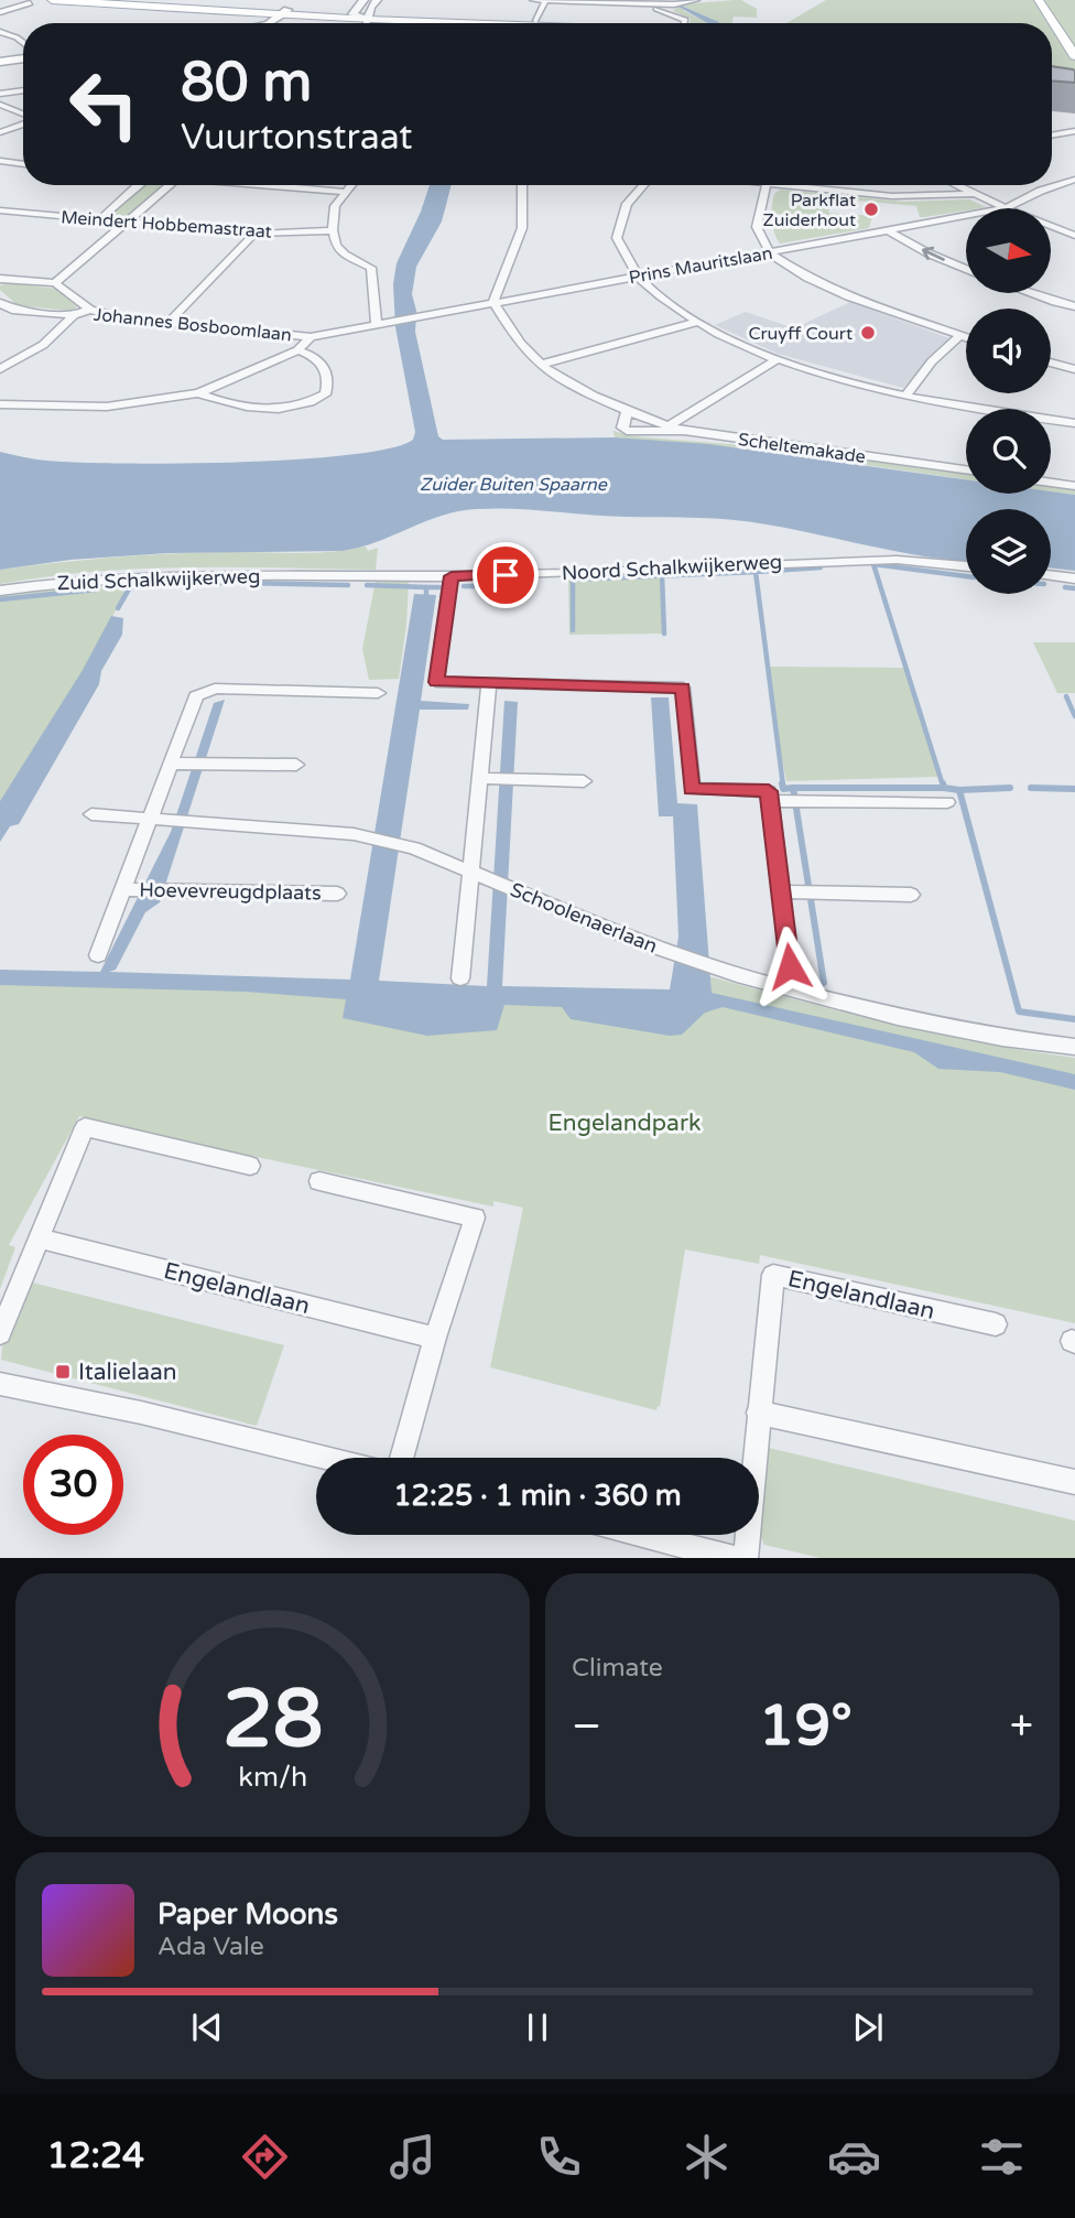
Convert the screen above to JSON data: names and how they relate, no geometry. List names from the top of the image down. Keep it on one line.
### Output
{"streets":{"street":["Meindert Hobbemastraat","Prins Mauritslaan","Johannes Bosboomlaan","Scheltemakade","Noord Schalkwijkerweg","Zuid Schalkwijkerweg","Hoevevreugdplaats","Schoolenaerlaan","Engelandlaan"]},"crossings":[["Prins Mauritslaan","Johannes Bosboomlaan"],["Prins Mauritslaan","Scheltemakade"],["Noord Schalkwijkerweg","Zuid Schalkwijkerweg"]],"water":["Zuider Buiten Spaarne"],"parks":["Engelandpark"],"places":{"other":["Parkflat Zuiderhout","Cruyff Court"],"transit":["Italielaan"]},"north":"right","page":{"turn":["80 m","Vuurtonstraat"],"limit":"30","trip":"12:25 · 1 min · 360 m","tile":"Climate","heat":["−","19°","+"],"song":["Paper Moons","Ada Vale"],"tabs":"12:24","gauge":["28","km/h"]}}
